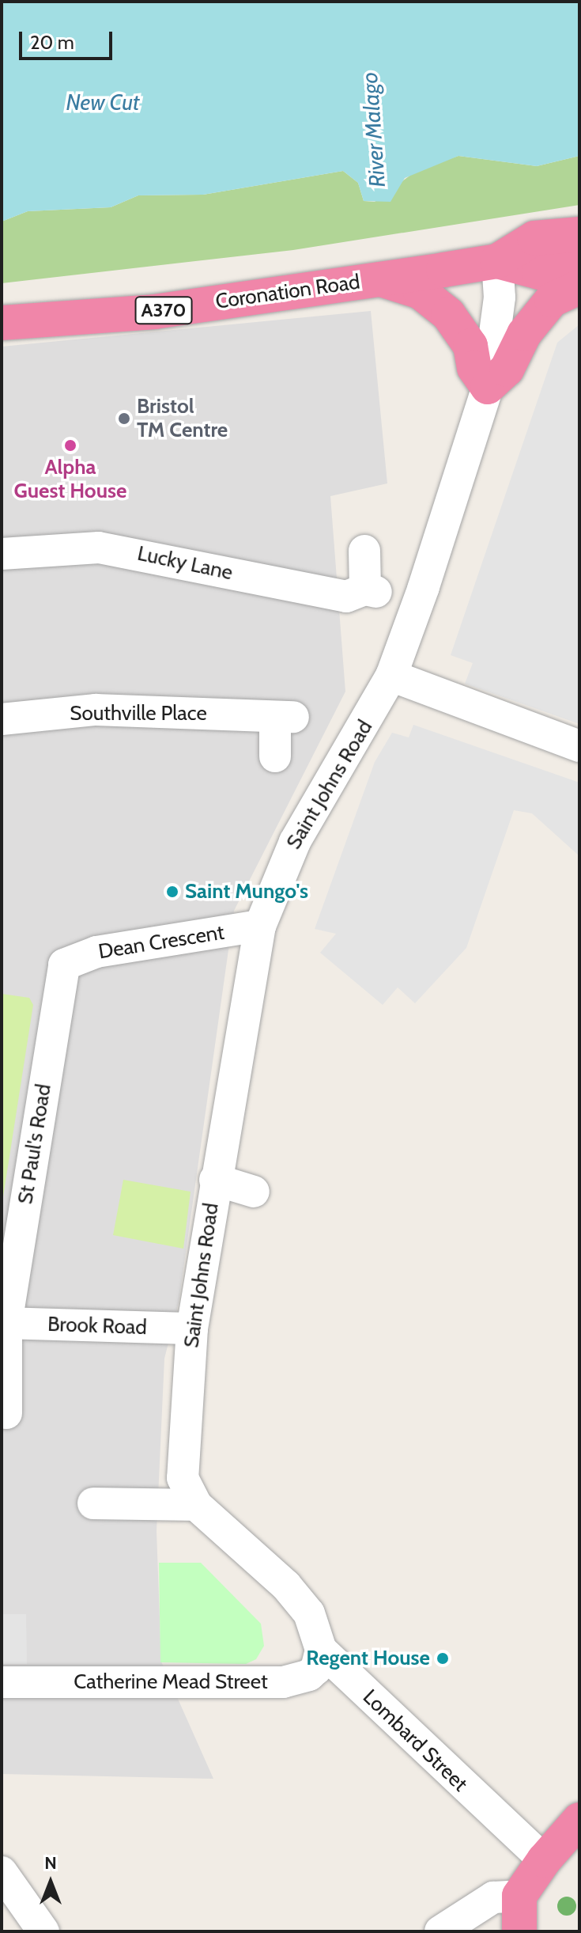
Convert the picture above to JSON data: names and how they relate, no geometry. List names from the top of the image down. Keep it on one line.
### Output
{"streets":{"highway":["Coronation Road","A370"],"street":["Lucky Lane","Southville Place","Saint Johns Road","Dean Crescent","St Paul's Road","Brook Road","Catherine Mead Street","Lombard Street"]},"crossings":[["Coronation Road","Saint Johns Road"],["Saint Johns Road","Dean Crescent"],["Saint Johns Road","Brook Road"],["Saint Johns Road","Lombard Street"],["Dean Crescent","St Paul's Road"],["St Paul's Road","Brook Road"],["Catherine Mead Street","Lombard Street"]],"water":["New Cut","River Malago"],"places":["Bristol TM Centre","Alpha Guest House","Saint Mungo's","Regent House"],"scale_bar":"20 m","north":"top"}
